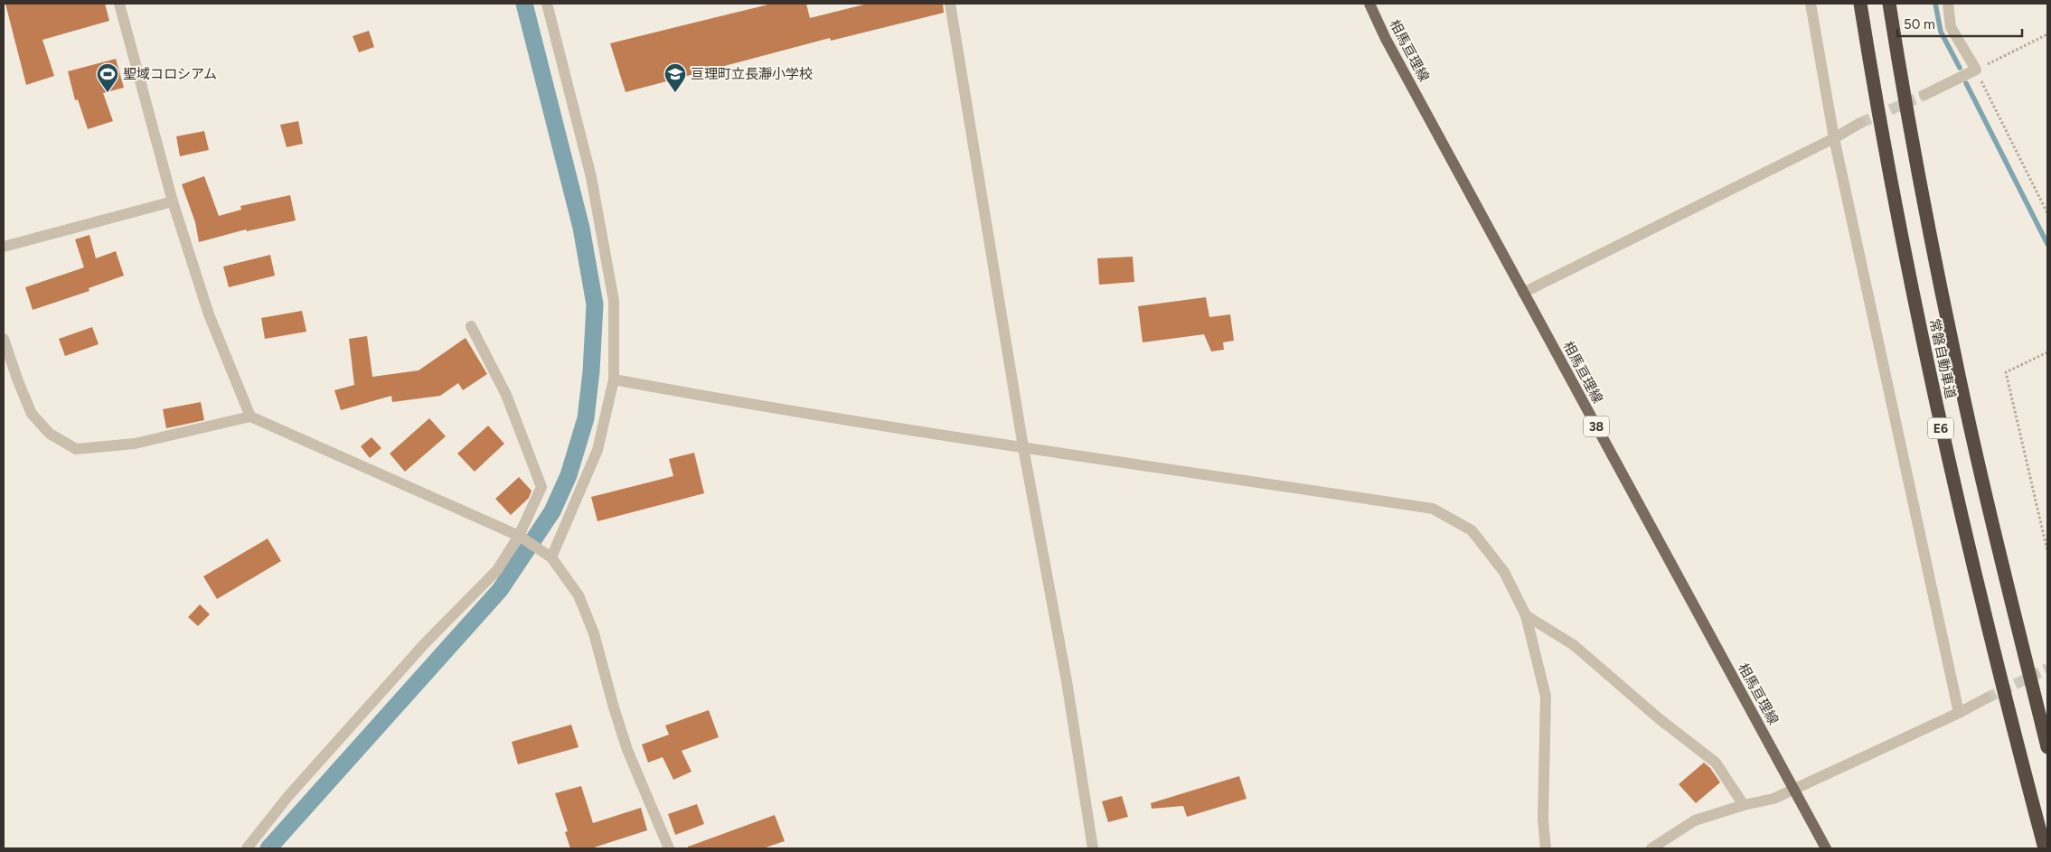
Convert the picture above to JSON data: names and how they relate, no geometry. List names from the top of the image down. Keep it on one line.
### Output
{"streets":{"highway":["常磐自動車道","E6"],"main road":["相馬亘理線","38"]},"places":{"sports":["聖域コロシアム"],"school or university":["亘理町立長瀞小学校"]},"scale_bar":"50 m"}
